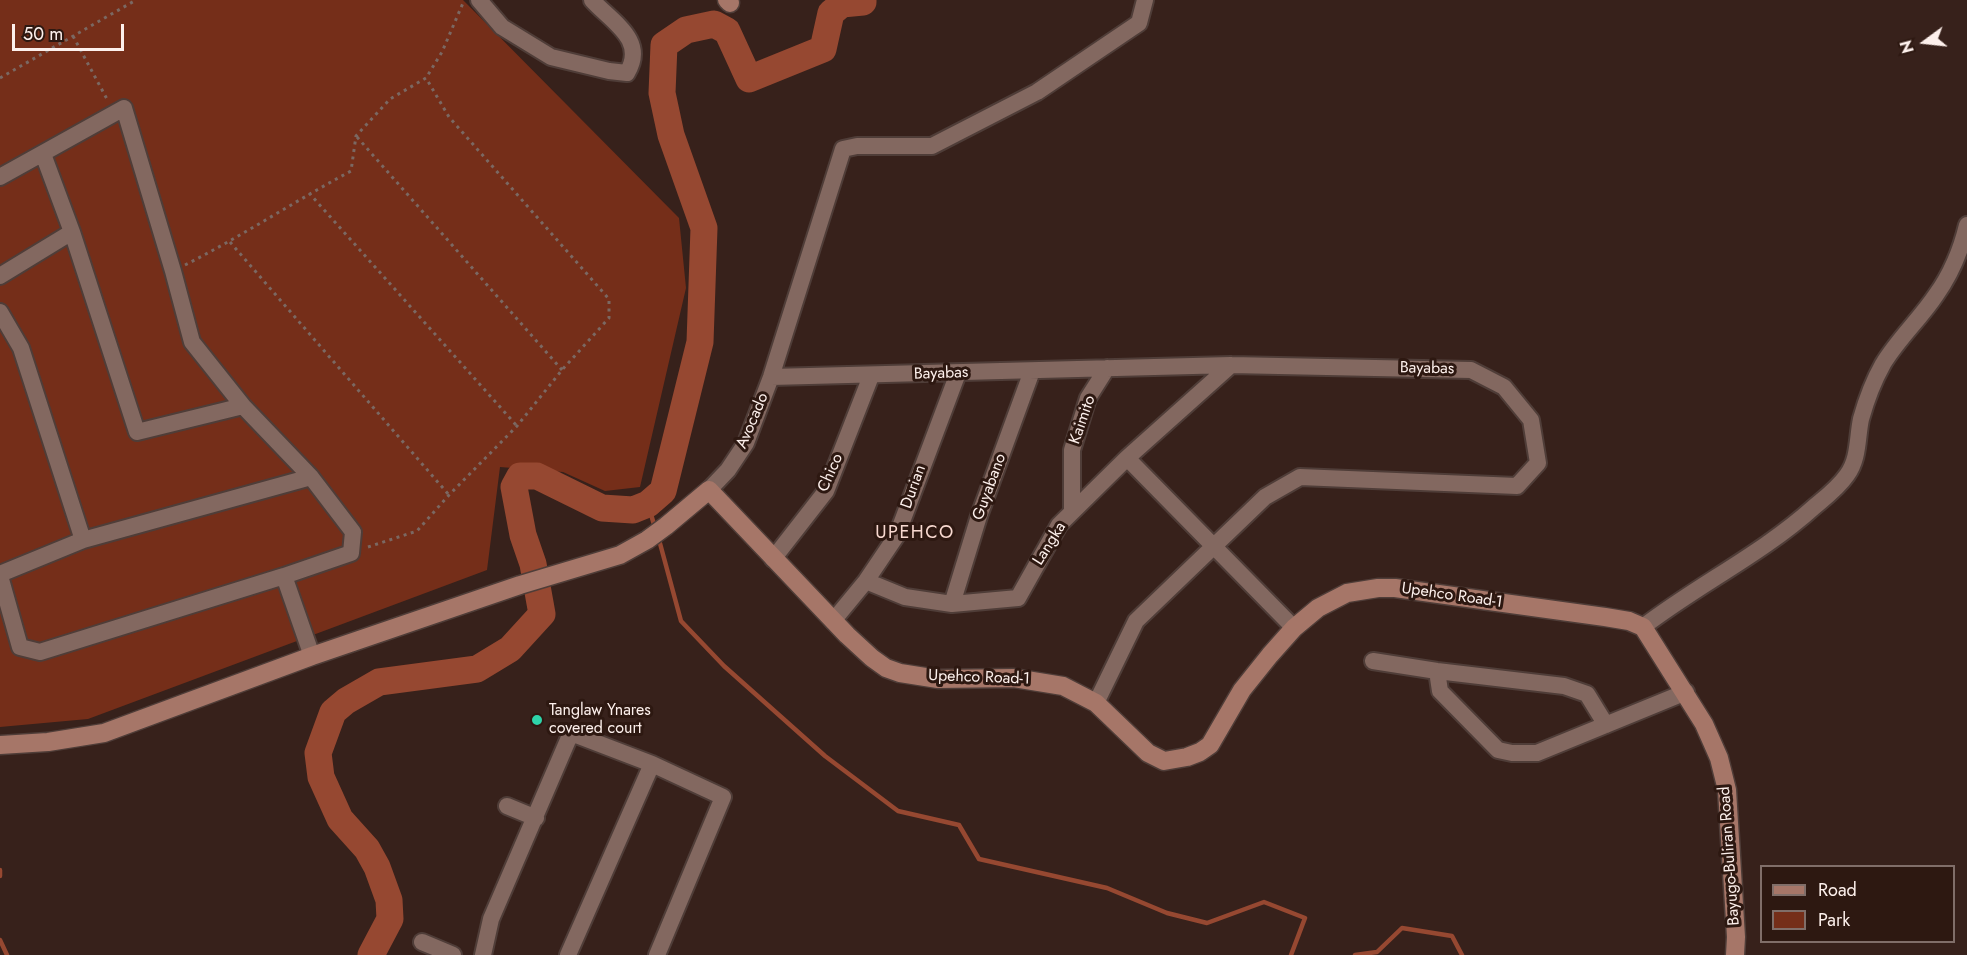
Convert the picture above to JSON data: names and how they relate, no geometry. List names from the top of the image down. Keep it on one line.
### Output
{"streets":{"street":["Bayabas","Kaimito","Avocado","Chico","Durian","Guyabano","Langka","Upehco Road-1","Bayugo-Buliran Road"]},"crossings":[["Bayabas","Kaimito"],["Bayabas","Avocado"],["Bayabas","Chico"],["Bayabas","Durian"],["Bayabas","Guyabano"],["Bayabas","Langka"],["Bayabas","Upehco Road-1"],["Kaimito","Langka"],["Avocado","Upehco Road-1"],["Chico","Upehco Road-1"],["Durian","Langka"],["Durian","Upehco Road-1"],["Guyabano","Langka"]],"districts":["UPEHCO"],"places":["Tanglaw Ynares covered court"],"legend":["Road","Park"],"scale_bar":"50 m","north":"left"}
